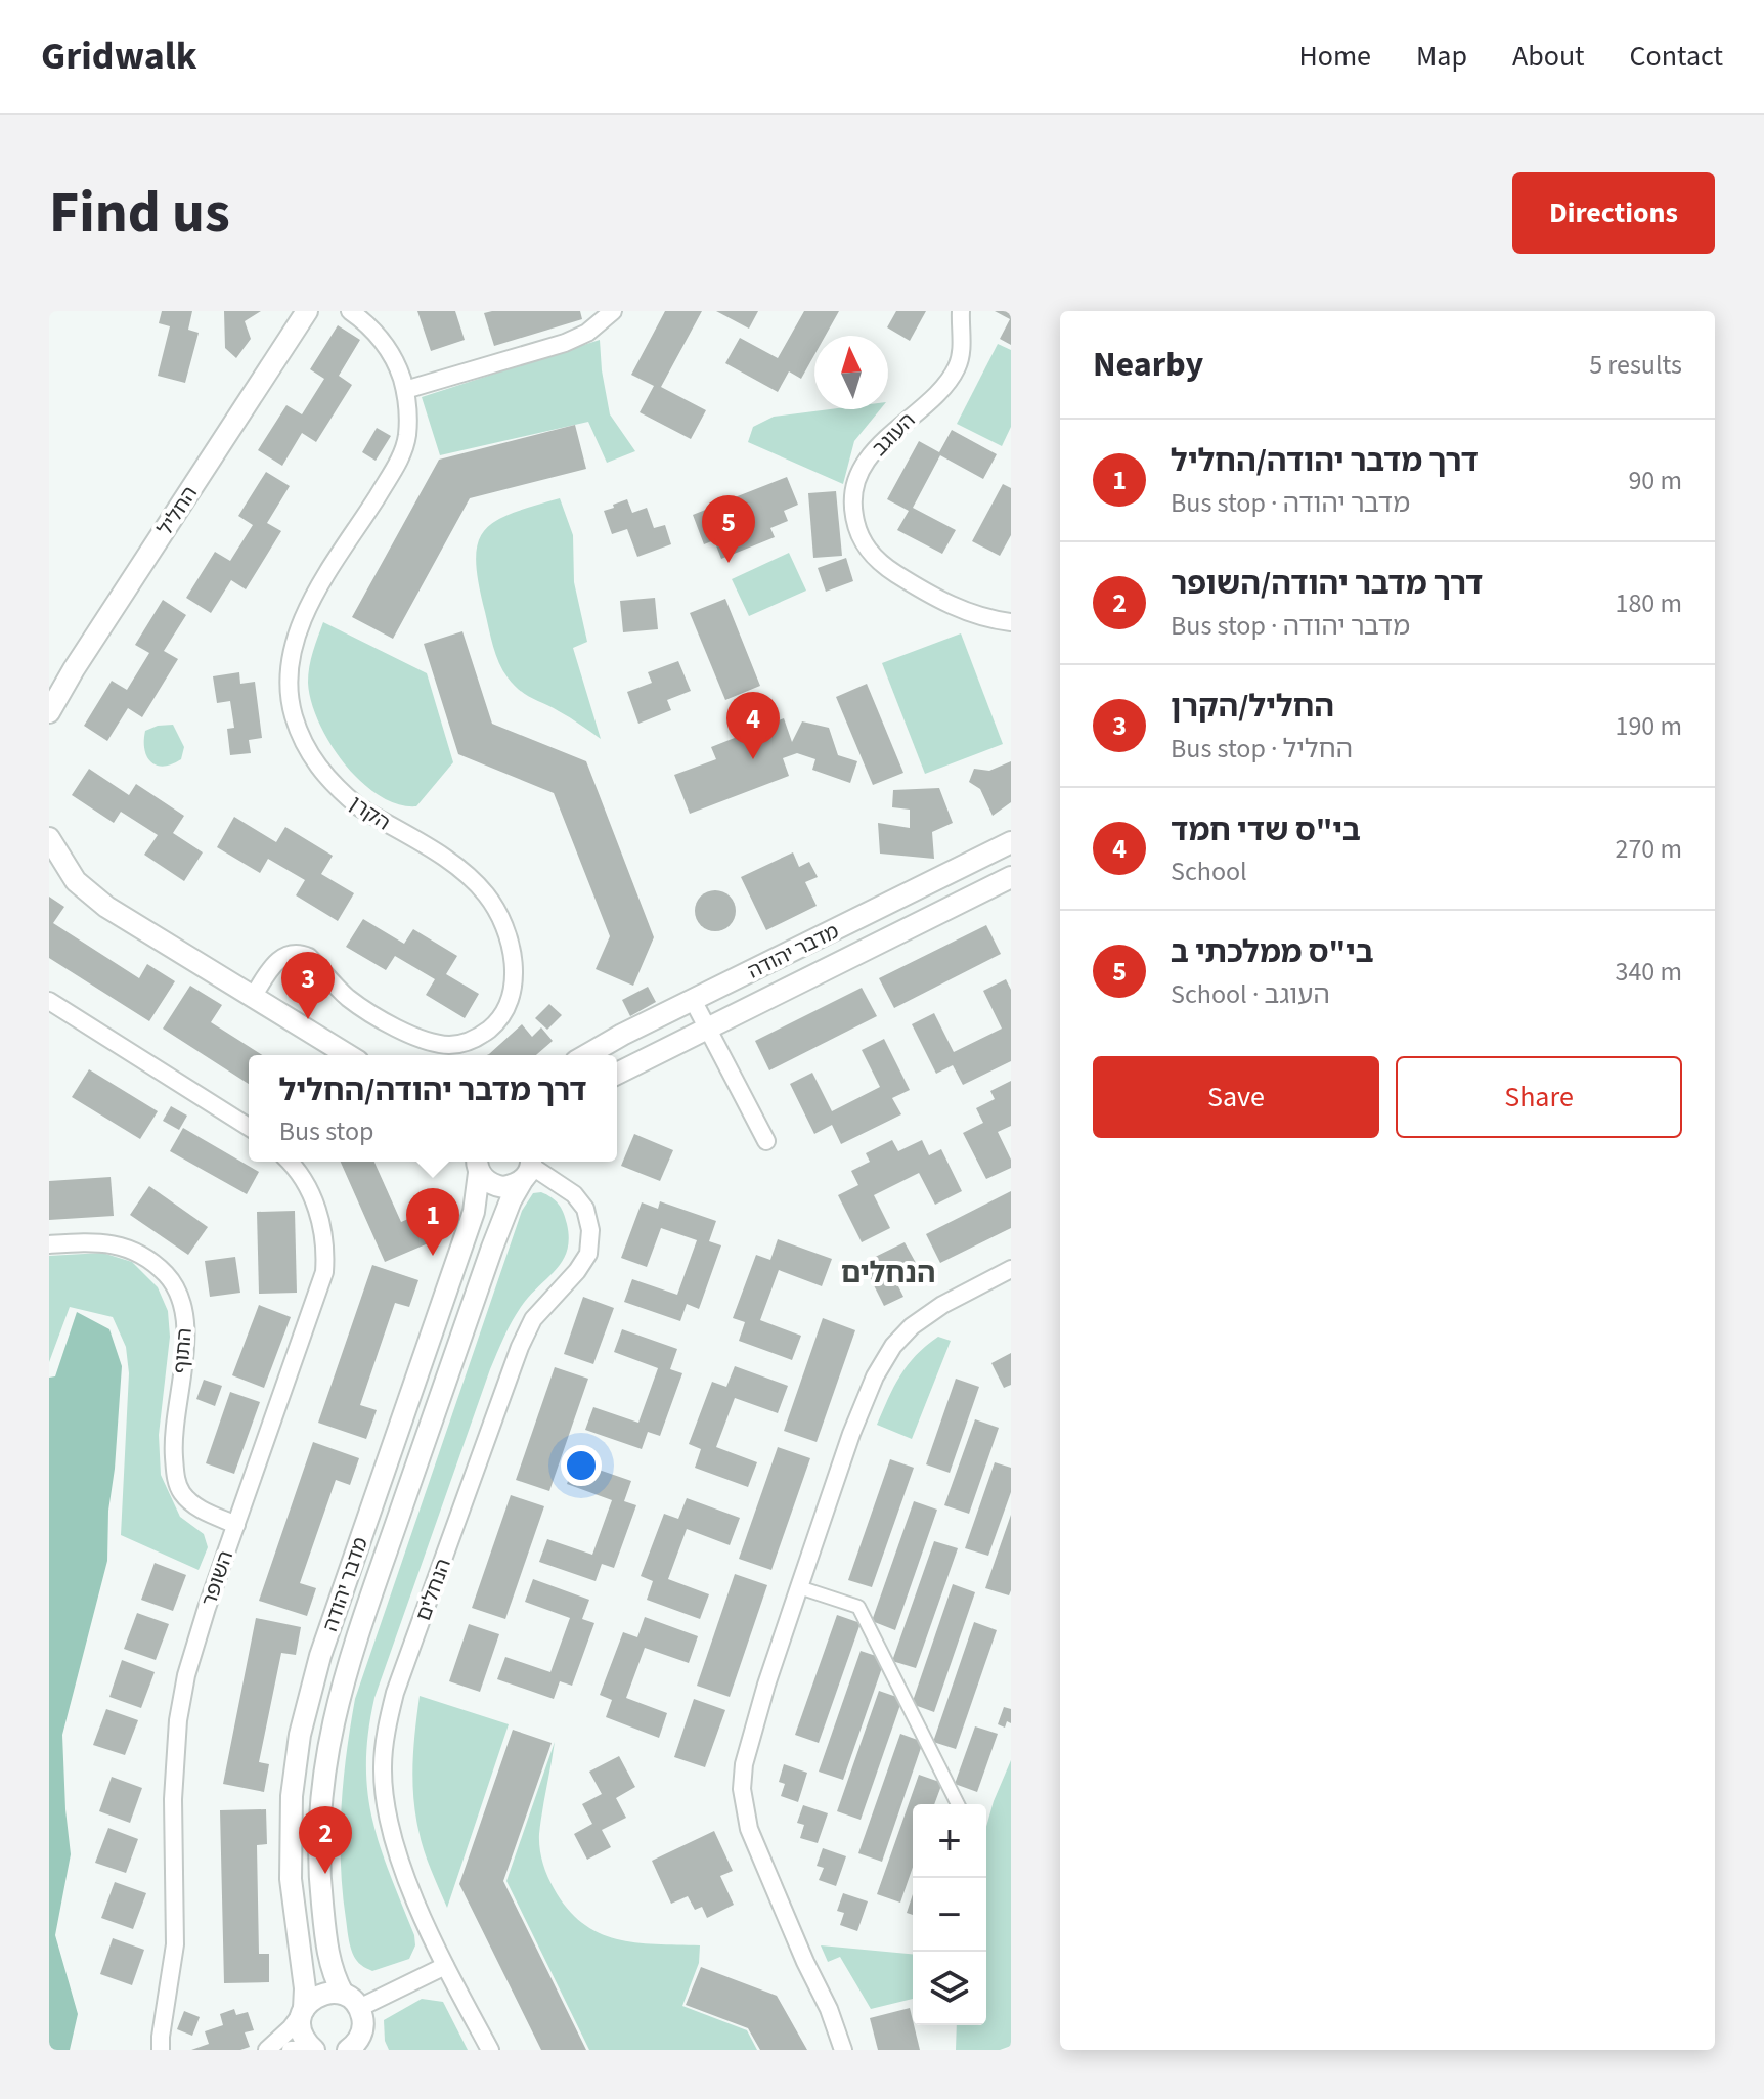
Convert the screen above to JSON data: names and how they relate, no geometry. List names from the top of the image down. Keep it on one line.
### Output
{"streets":{"street":["העוגב","החליל","הקרן","מדבר יהודה","התוף","השופר","הנחלים"]},"crossings":[["מדבר יהודה","הנחלים"],["התוף","השופר"]],"districts":["הנחלים"],"north":"top","page":{"header":"Gridwalk","nav":["Home","Map","About","Contact"],"buttons":["Directions",["Save","Share"]],"title":"Find us","heading":["Nearby","5 results"],"list":[{"mark":"1","name":"דרך מדבר יהודה/החליל","note":"Bus stop · מדבר יהודה","value":"90 m"},{"mark":"2","name":"דרך מדבר יהודה/השופר","note":"Bus stop · מדבר יהודה","value":"180 m"},{"mark":"3","name":"החליל/הקרן","note":"Bus stop · החליל","value":"190 m"},{"mark":"4","name":"בי\"ס שדי חמד","note":"School","value":"270 m"},{"mark":"5","name":"בי\"ס ממלכתי ב","note":"School · העוגב","value":"340 m"}],"pins":["5","4","3","1","2"],"popup":["דרך מדבר יהודה/החליל","Bus stop"],"map_buttons":["+","−"]}}
